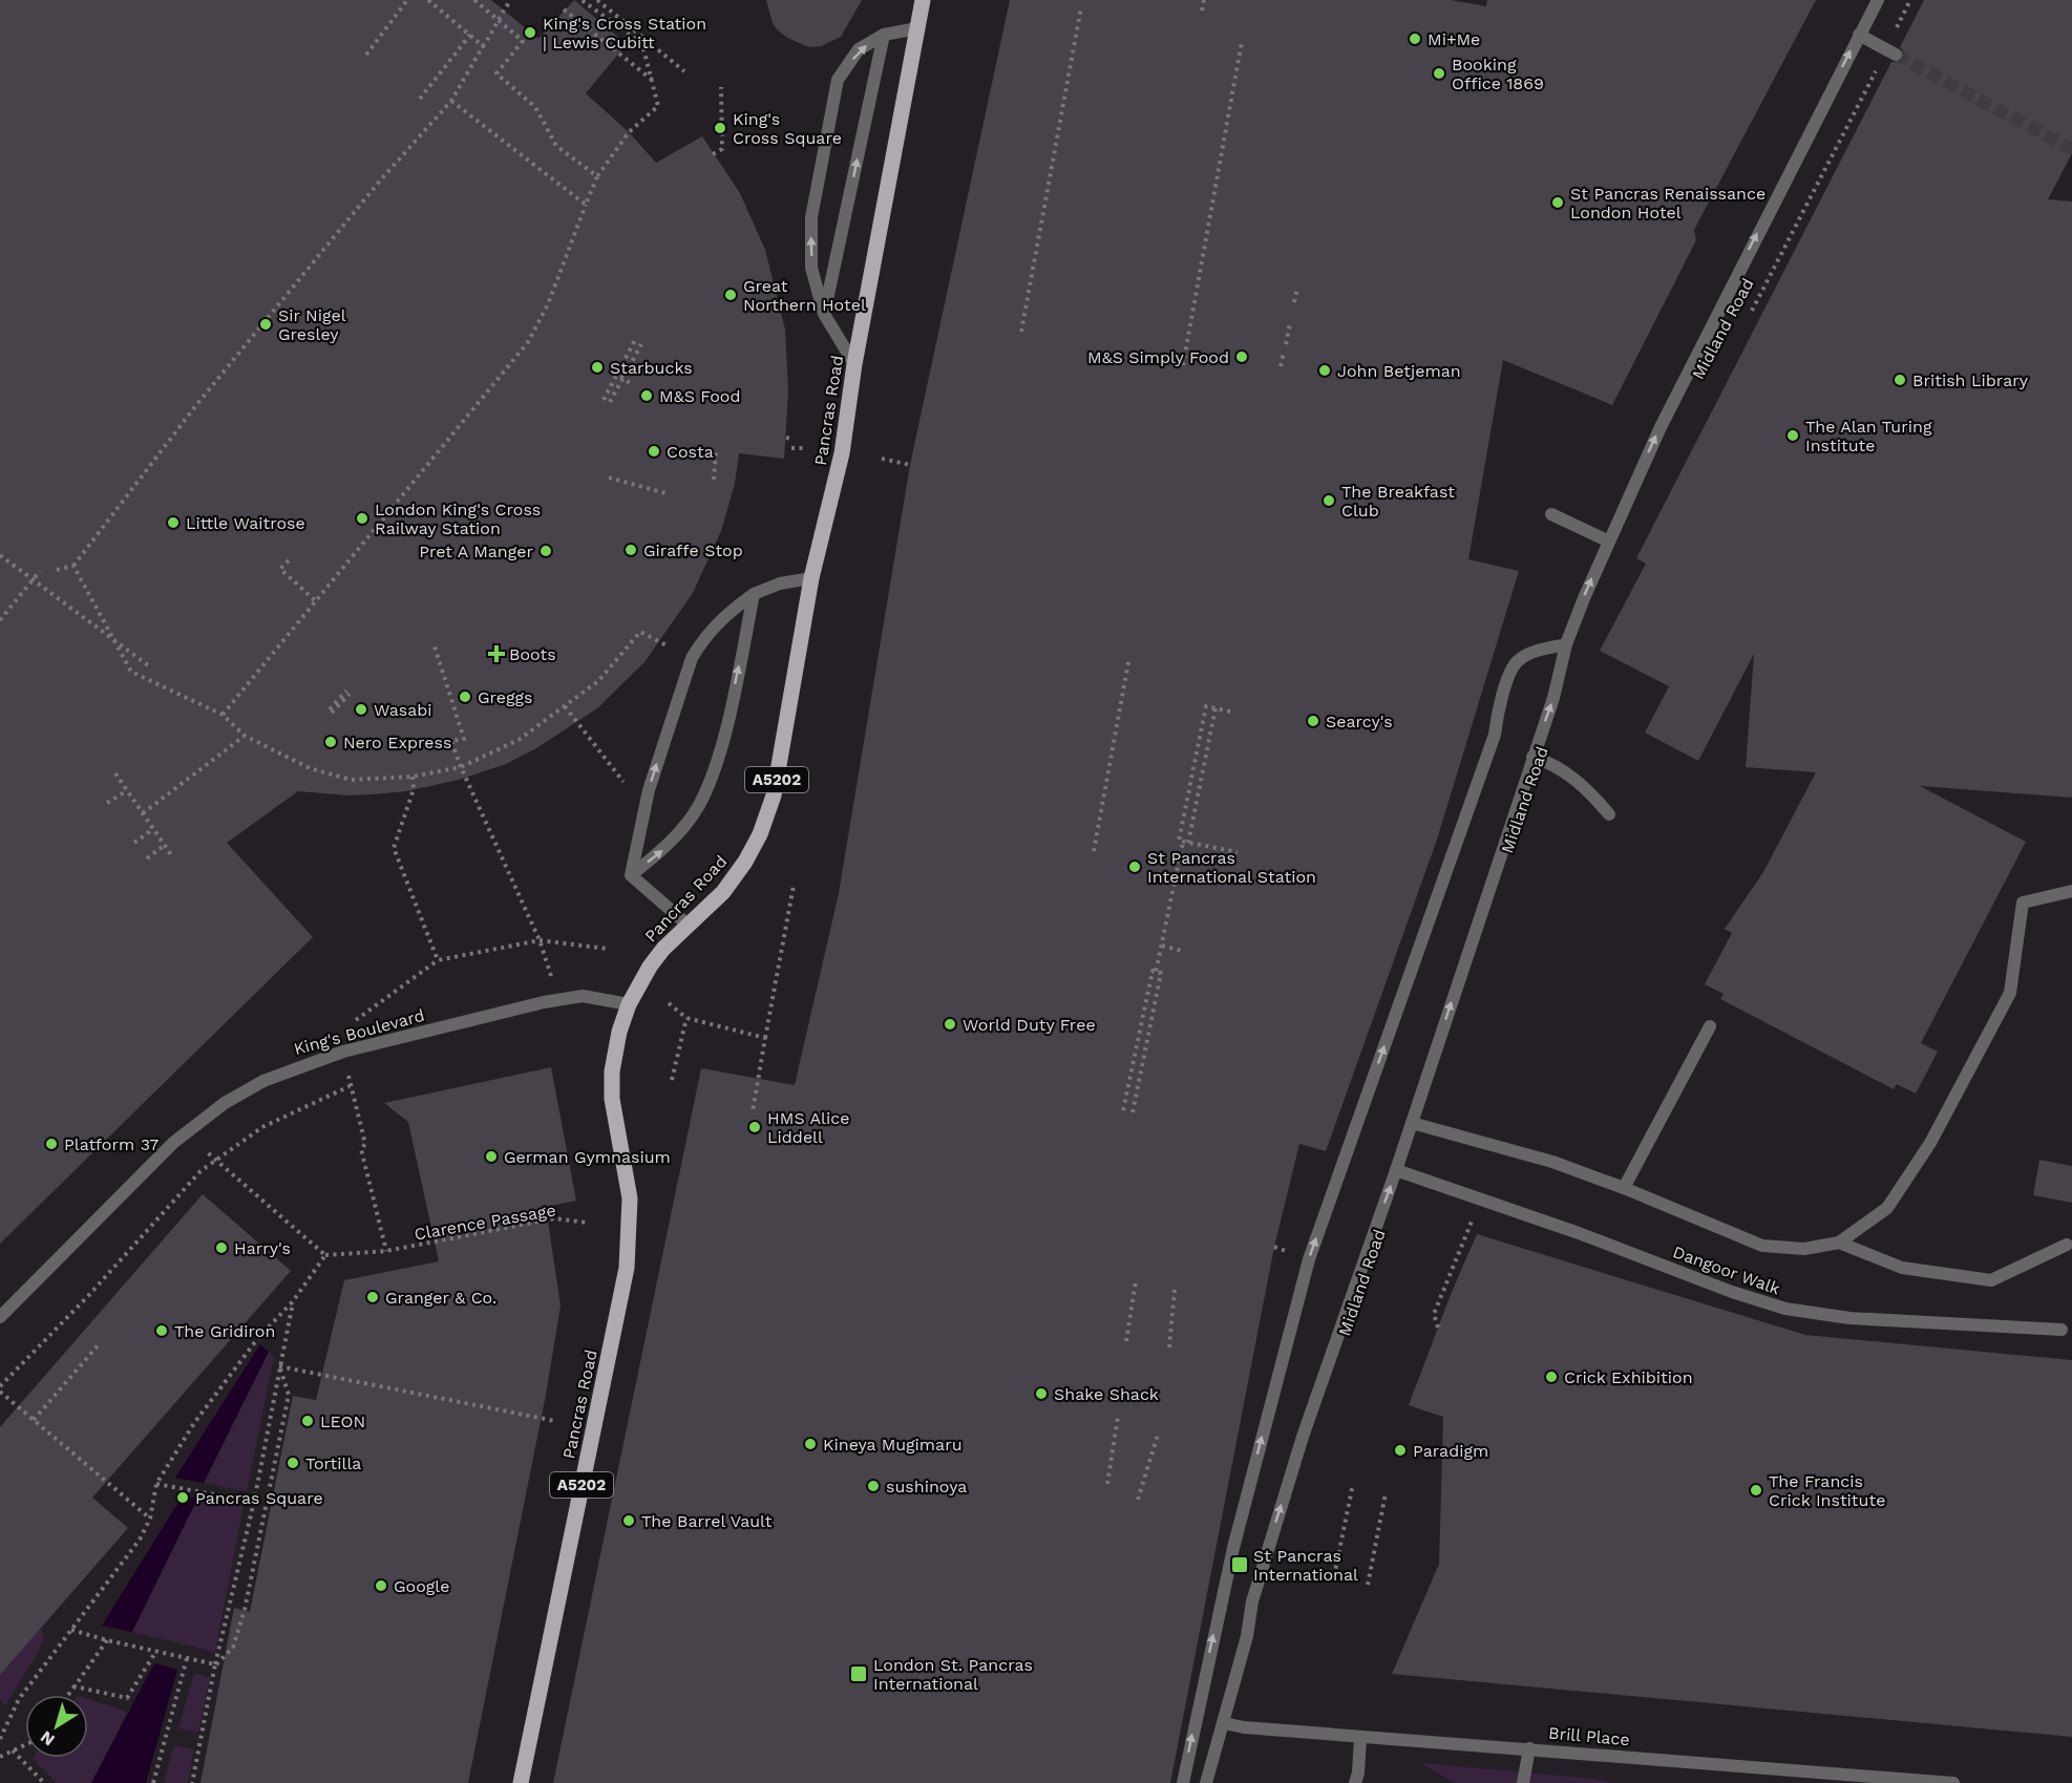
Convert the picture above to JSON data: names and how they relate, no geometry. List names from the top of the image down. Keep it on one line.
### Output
{"streets":{"main road":["Pancras Road","A5202"],"street":["Midland Road","King's Boulevard","Dangoor Walk","Brill Place"],"path":["Clarence Passage"]},"crossings":[["Midland Road","Dangoor Walk"],["Midland Road","Brill Place"],["Pancras Road","King's Boulevard"]],"places":{"other":["King's Cross Station | Lewis Cubitt","Mi+Me","Booking Office 1869","King's Cross Square","St Pancras Renaissance London Hotel","Great Northern Hotel","Sir Nigel Gresley","M&S Simply Food","Starbucks","John Betjeman","British Library","M&S Food","The Alan Turing Institute","Costa","The Breakfast Club","London King's Cross Railway Station","Little Waitrose","Giraffe Stop","Pret A Manger","Greggs","Wasabi","Searcy's","Nero Express","St Pancras International Station","World Duty Free","HMS Alice Liddell","Platform 37","German Gymnasium","Harry's","Granger & Co.","The Gridiron","Crick Exhibition","Shake Shack","LEON","Kineya Mugimaru","Paradigm","Tortilla","sushinoya","The Francis Crick Institute","Pancras Square","The Barrel Vault","Google"],"health":["Boots"],"transit":["St Pancras International","London St. Pancras International"]},"north":"bottom left"}
